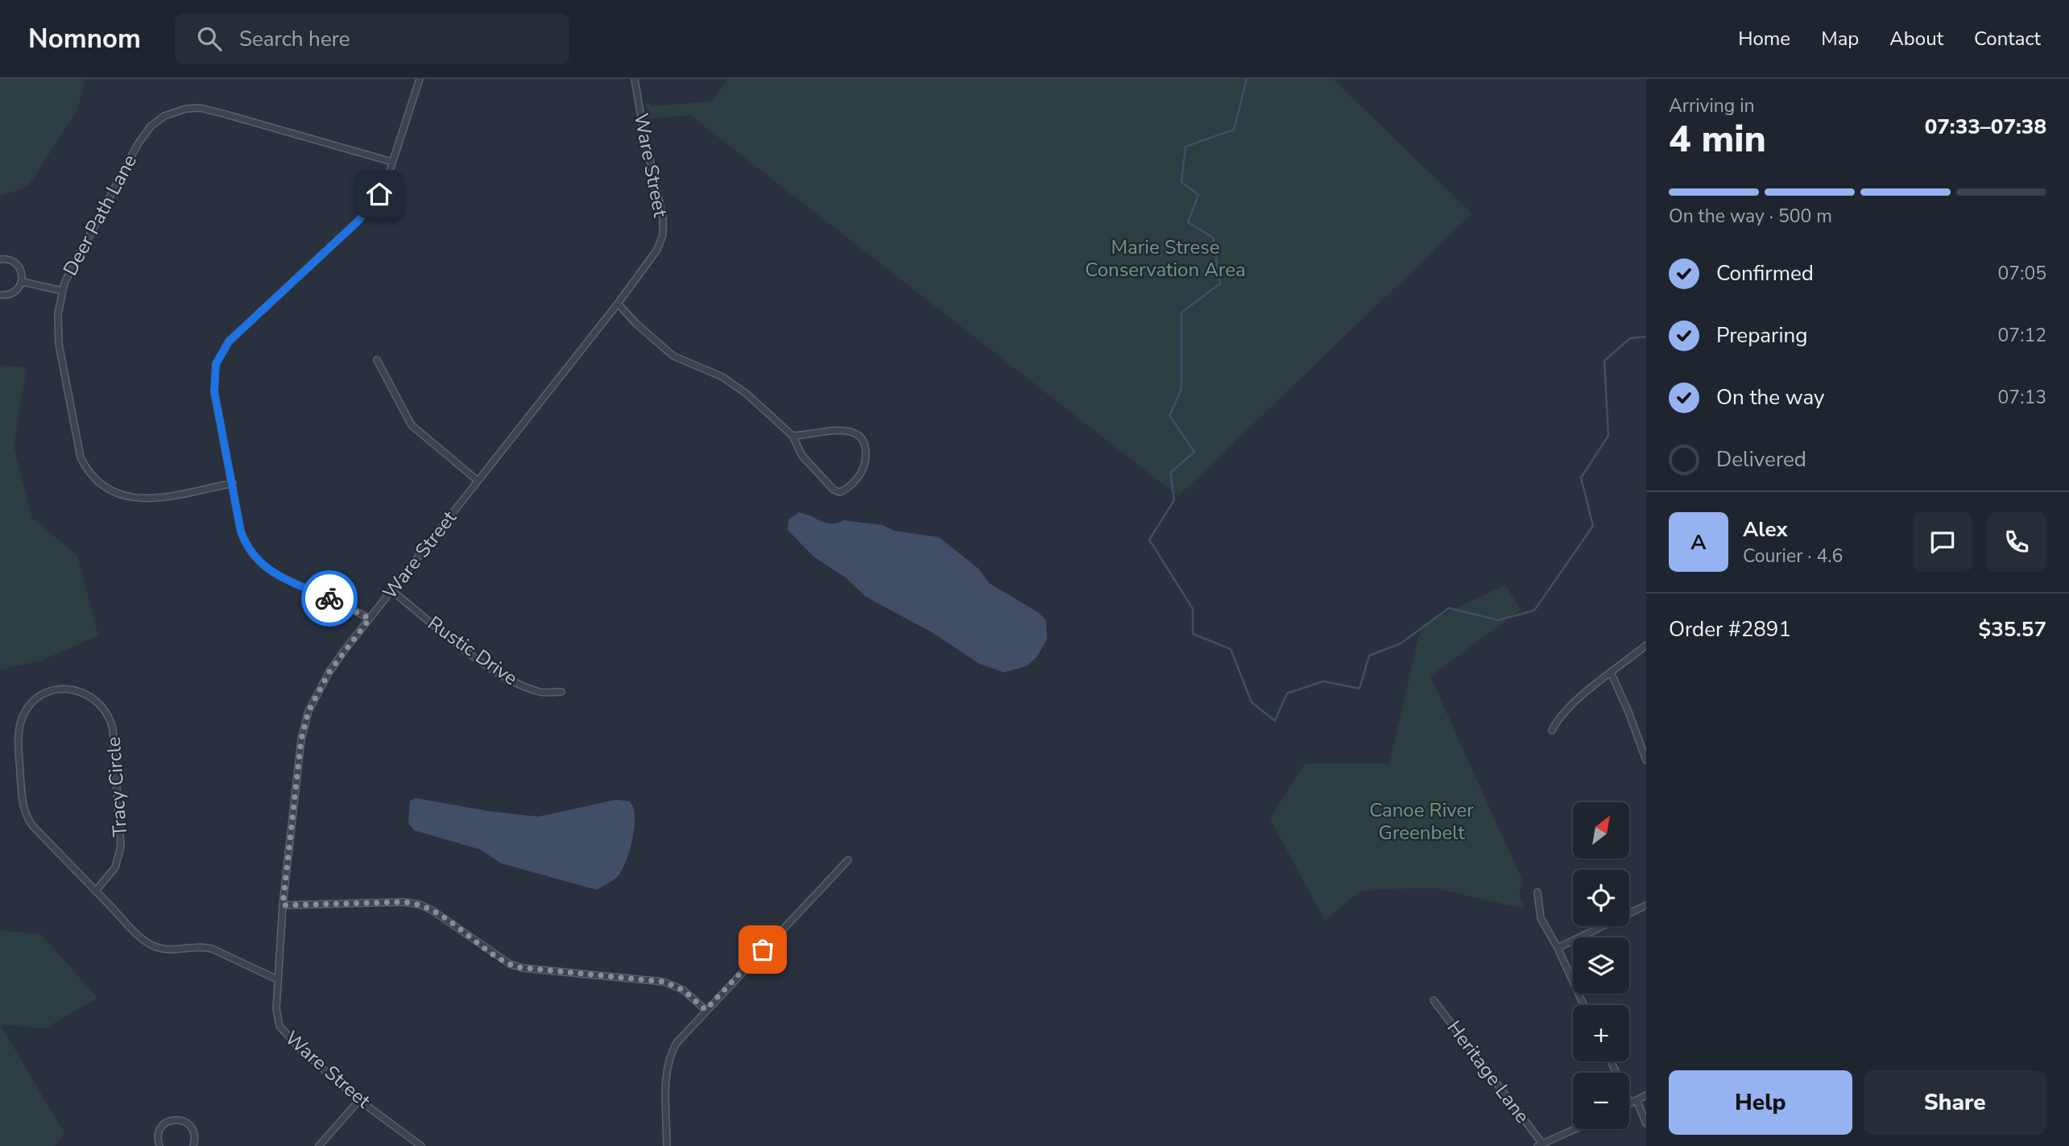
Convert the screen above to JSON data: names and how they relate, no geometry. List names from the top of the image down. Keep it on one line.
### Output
{"streets":{"street":["Ware Street","Deer Path Lane","Rustic Drive","Tracy Circle","Heritage Lane"]},"crossings":[["Ware Street","Rustic Drive"],["Ware Street","Tracy Circle"]],"parks":["Marie Strese Conservation Area","Canoe River Greenbelt"],"north":"top right","page":{"header":"Nomnom","search":"Search here","nav":["Home","Map","About","Contact"],"heading":["4 min","Arriving in","07:33–07:38"],"panel":["Alex","Courier · 4.6","Order #2891","$35.57"],"bar":"On the way · 500 m","list":[["Confirmed","07:05"],["Preparing","07:12"],["On the way","07:13"],"Delivered"],"round":"A","map_buttons":["+","−"],"buttons":["Help","Share"]}}
